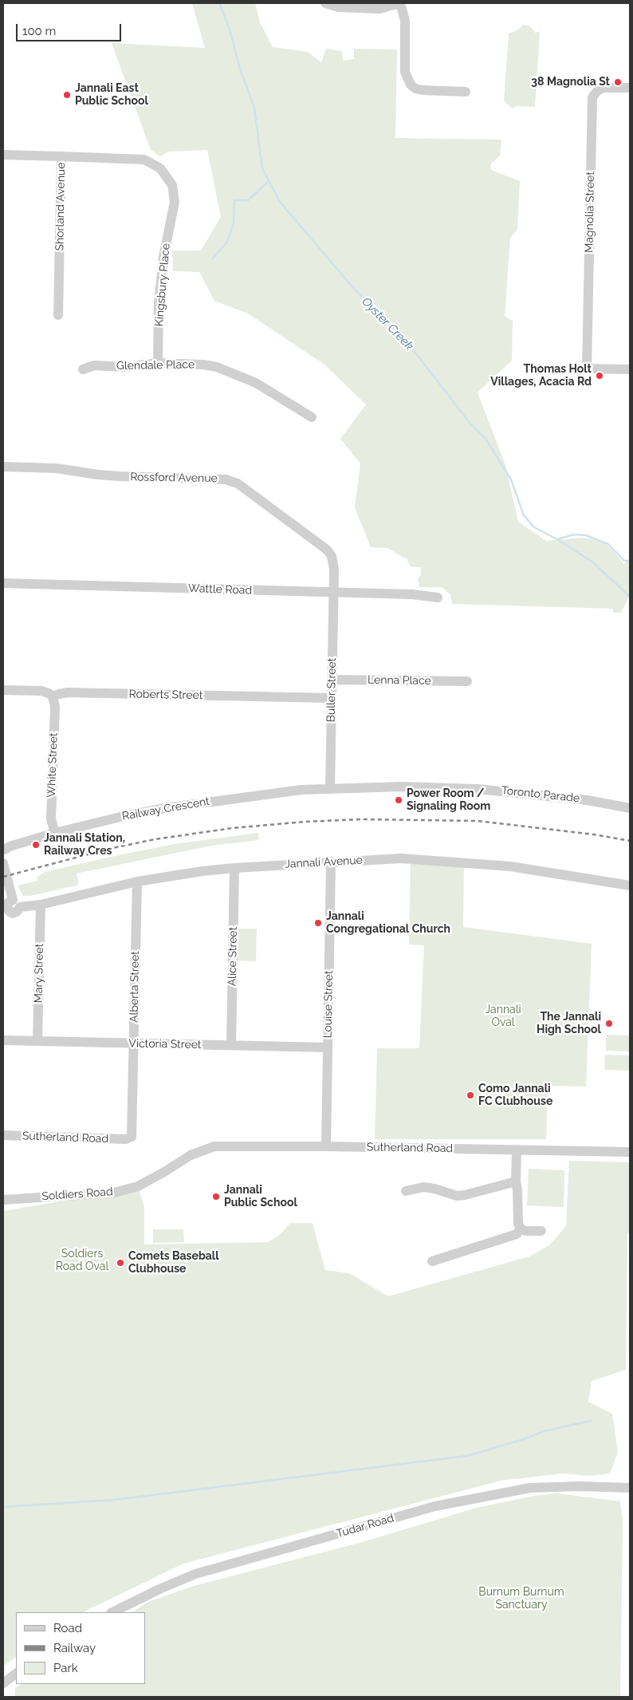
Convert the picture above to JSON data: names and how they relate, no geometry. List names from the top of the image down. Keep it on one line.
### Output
{"streets":{"street":["Shorland Avenue","Magnolia Street","Kingsbury Place","Glendale Place","Rossford Avenue","Wattle Road","Lenna Place","Buller Street","Roberts Street","White Street","Toronto Parade","Railway Crescent","Jannali Avenue","Alice Street","Mary Street","Alberta Street","Louise Street","Victoria Street","Sutherland Road","Soldiers Road","Tudar Road"]},"crossings":[["Shorland Avenue","Kingsbury Place"],["Kingsbury Place","Glendale Place"],["Rossford Avenue","Wattle Road"],["Rossford Avenue","Buller Street"],["Wattle Road","Buller Street"],["Lenna Place","Buller Street"],["Buller Street","Roberts Street"],["Buller Street","Toronto Parade"],["Buller Street","Railway Crescent"],["Roberts Street","White Street"],["White Street","Railway Crescent"],["Toronto Parade","Railway Crescent"],["Jannali Avenue","Alice Street"],["Jannali Avenue","Mary Street"],["Jannali Avenue","Alberta Street"],["Jannali Avenue","Louise Street"],["Alice Street","Victoria Street"],["Mary Street","Victoria Street"],["Alberta Street","Victoria Street"],["Alberta Street","Sutherland Road"],["Louise Street","Victoria Street"],["Louise Street","Sutherland Road"],["Sutherland Road","Soldiers Road"]],"water":["Oyster Creek"],"parks":["Jannali Oval","Soldiers Road Oval","Burnum Burnum Sanctuary"],"places":["38 Magnolia St","Jannali East Public School","Thomas Holt Villages, Acacia Rd","Power Room / Signaling Room","Jannali Station, Railway Cres","Jannali Congregational Church","The Jannali High School","Como Jannali FC Clubhouse","Jannali Public School","Comets Baseball Clubhouse"],"legend":["Road","Railway","Park"],"scale_bar":"100 m"}
